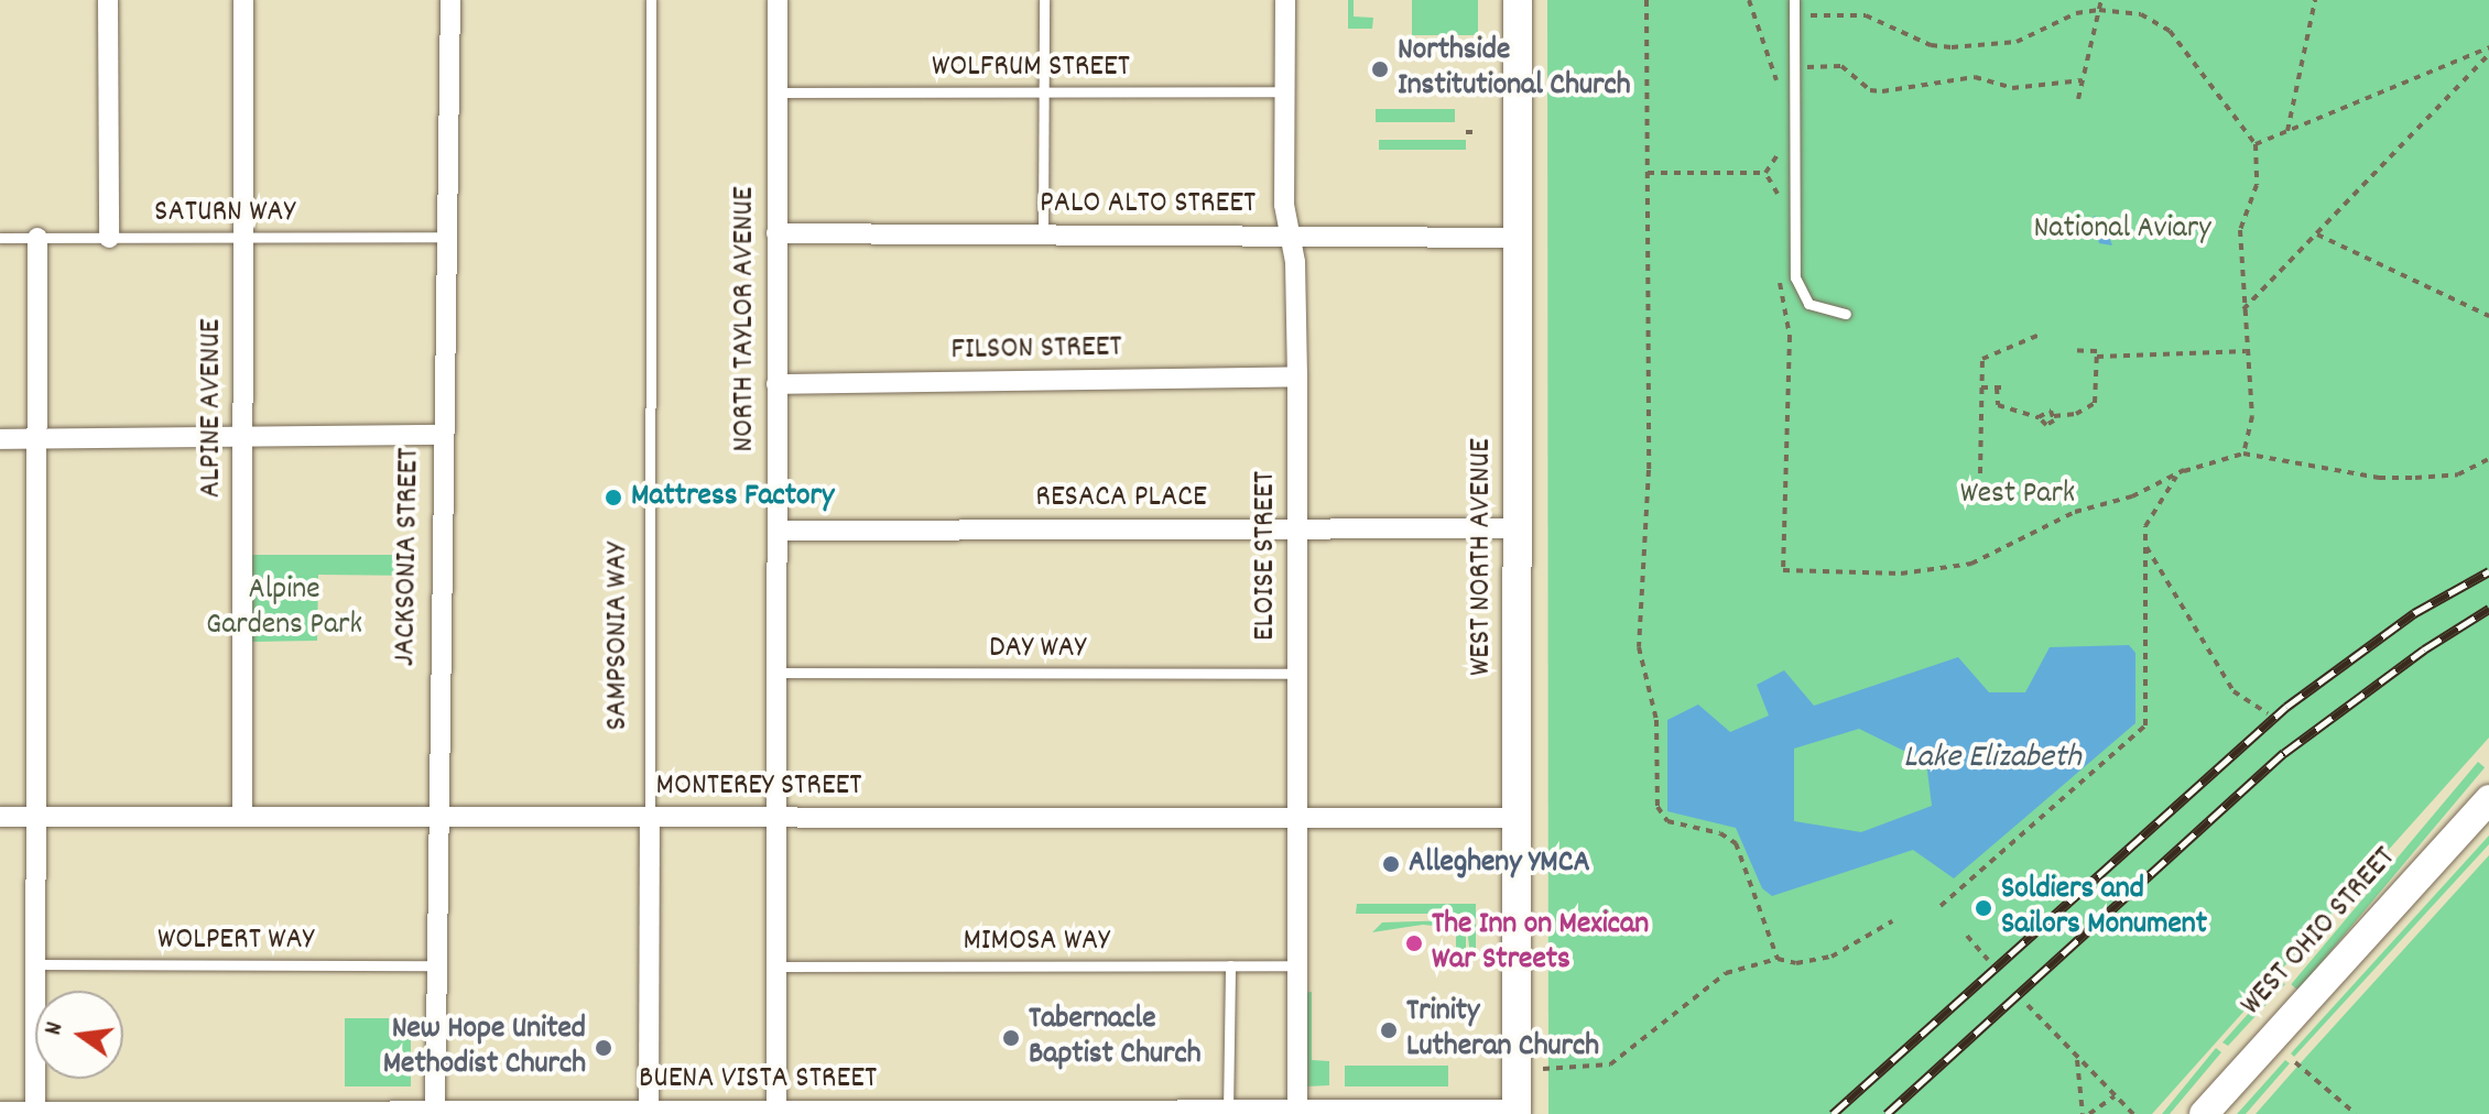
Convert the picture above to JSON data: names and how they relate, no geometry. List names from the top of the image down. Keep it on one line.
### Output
{"streets":{"main road":["WEST NORTH AVENUE","WEST OHIO STREET"],"street":["PALO ALTO STREET","NORTH TAYLOR AVENUE","FILSON STREET","ALPINE AVENUE","RESACA PLACE","ELOISE STREET","JACKSONIA STREET","SAMPSONIA WAY","MONTEREY STREET","BUENA VISTA STREET"],"lane":["WOLFRUM STREET","SATURN WAY","DAY WAY","WOLPERT WAY","MIMOSA WAY"]},"crossings":[["WOLFRUM STREET","NORTH TAYLOR AVENUE"],["WOLFRUM STREET","ELOISE STREET"],["PALO ALTO STREET","NORTH TAYLOR AVENUE"],["PALO ALTO STREET","ELOISE STREET"],["PALO ALTO STREET","WEST NORTH AVENUE"],["SATURN WAY","ALPINE AVENUE"],["SATURN WAY","JACKSONIA STREET"],["NORTH TAYLOR AVENUE","FILSON STREET"],["NORTH TAYLOR AVENUE","RESACA PLACE"],["NORTH TAYLOR AVENUE","DAY WAY"],["NORTH TAYLOR AVENUE","MONTEREY STREET"],["NORTH TAYLOR AVENUE","MIMOSA WAY"],["NORTH TAYLOR AVENUE","BUENA VISTA STREET"],["FILSON STREET","ELOISE STREET"],["ALPINE AVENUE","MONTEREY STREET"],["RESACA PLACE","ELOISE STREET"],["RESACA PLACE","WEST NORTH AVENUE"],["ELOISE STREET","DAY WAY"],["ELOISE STREET","MONTEREY STREET"],["ELOISE STREET","MIMOSA WAY"],["ELOISE STREET","BUENA VISTA STREET"],["JACKSONIA STREET","MONTEREY STREET"],["JACKSONIA STREET","WOLPERT WAY"],["JACKSONIA STREET","BUENA VISTA STREET"],["WEST NORTH AVENUE","MONTEREY STREET"],["WEST NORTH AVENUE","BUENA VISTA STREET"],["SAMPSONIA WAY","MONTEREY STREET"],["SAMPSONIA WAY","BUENA VISTA STREET"]],"water":["Lake Elizabeth"],"parks":["National Aviary","West Park","Alpine Gardens Park"],"places":["Northside Institutional Church","Mattress Factory","Allegheny YMCA","Soldiers and Sailors Monument","The Inn on Mexican War Streets","Trinity Lutheran Church","Tabernacle Baptist Church","New Hope United Methodist Church"],"north":"left"}
